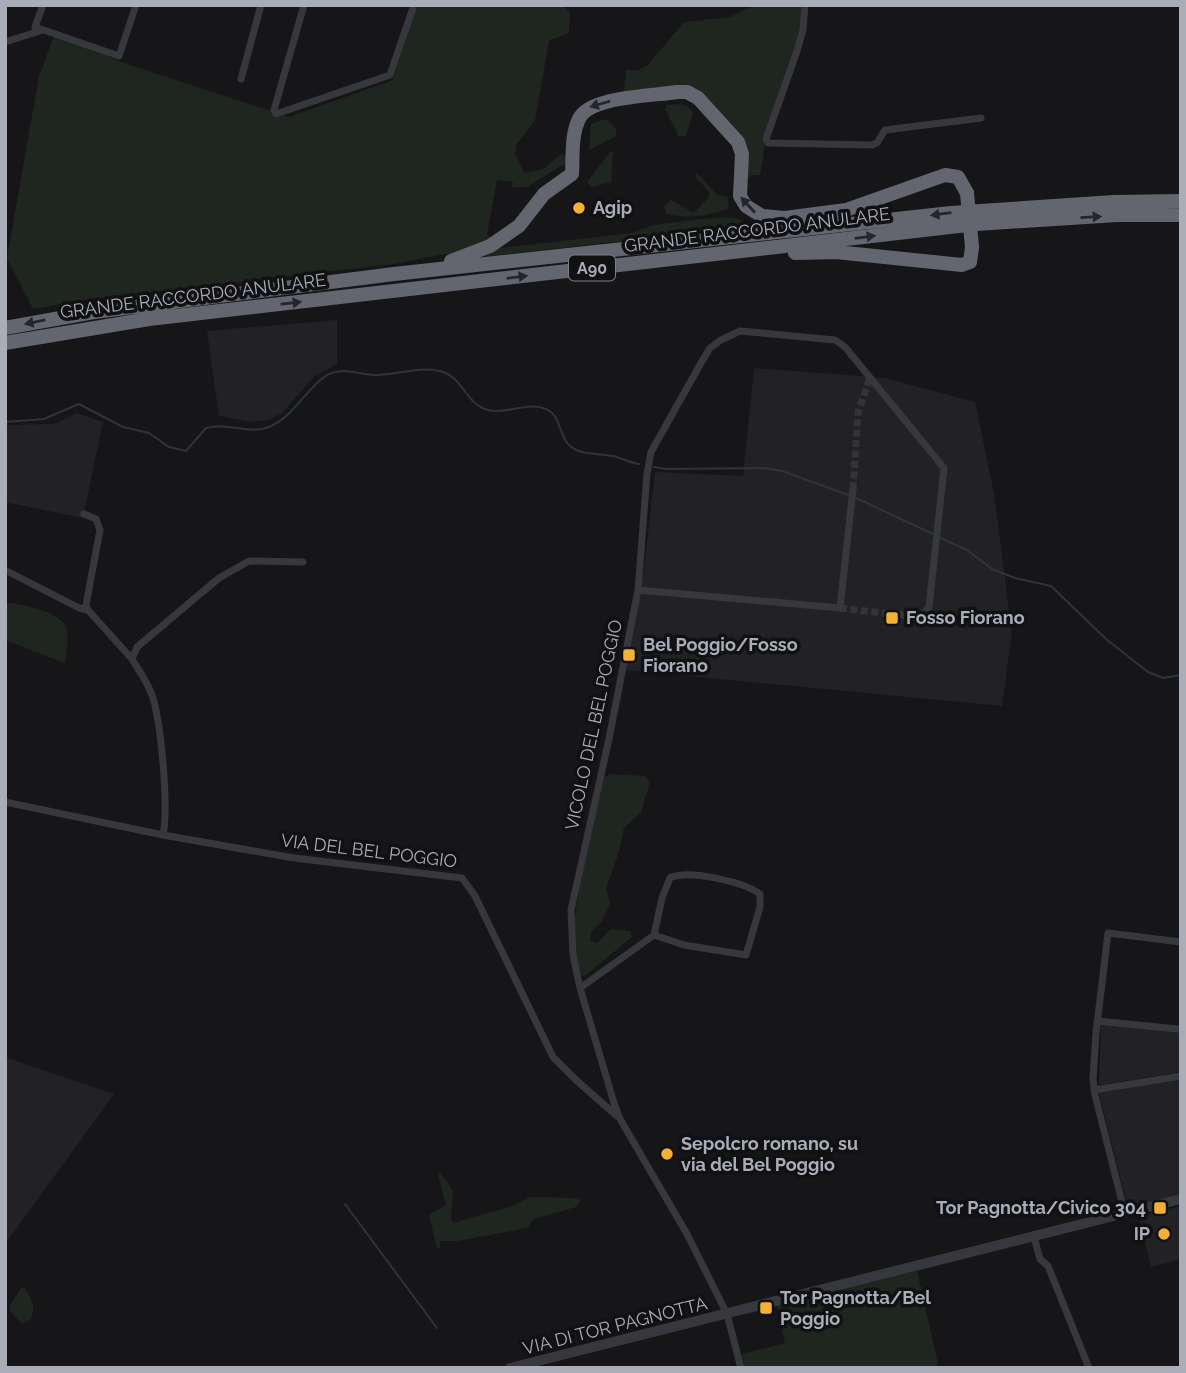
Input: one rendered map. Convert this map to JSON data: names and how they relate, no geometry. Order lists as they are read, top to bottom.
{
  "streets": {
    "highway": ["GRANDE RACCORDO ANULARE", "A90"],
    "street": ["VICOLO DEL BEL POGGIO", "VIA DEL BEL POGGIO", "VIA DI TOR PAGNOTTA"]
  },
  "crossings": [
    ["VICOLO DEL BEL POGGIO", "VIA DEL BEL POGGIO"],
    ["VICOLO DEL BEL POGGIO", "VIA DI TOR PAGNOTTA"]
  ],
  "places": {
    "other": ["Agip", "Sepolcro romano, su via del Bel Poggio", "IP"],
    "transit": [
      "Fosso Fiorano",
      "Bel Poggio/Fosso Fiorano",
      "Tor Pagnotta/Civico 304",
      "Tor Pagnotta/Bel Poggio"
    ]
  }
}
